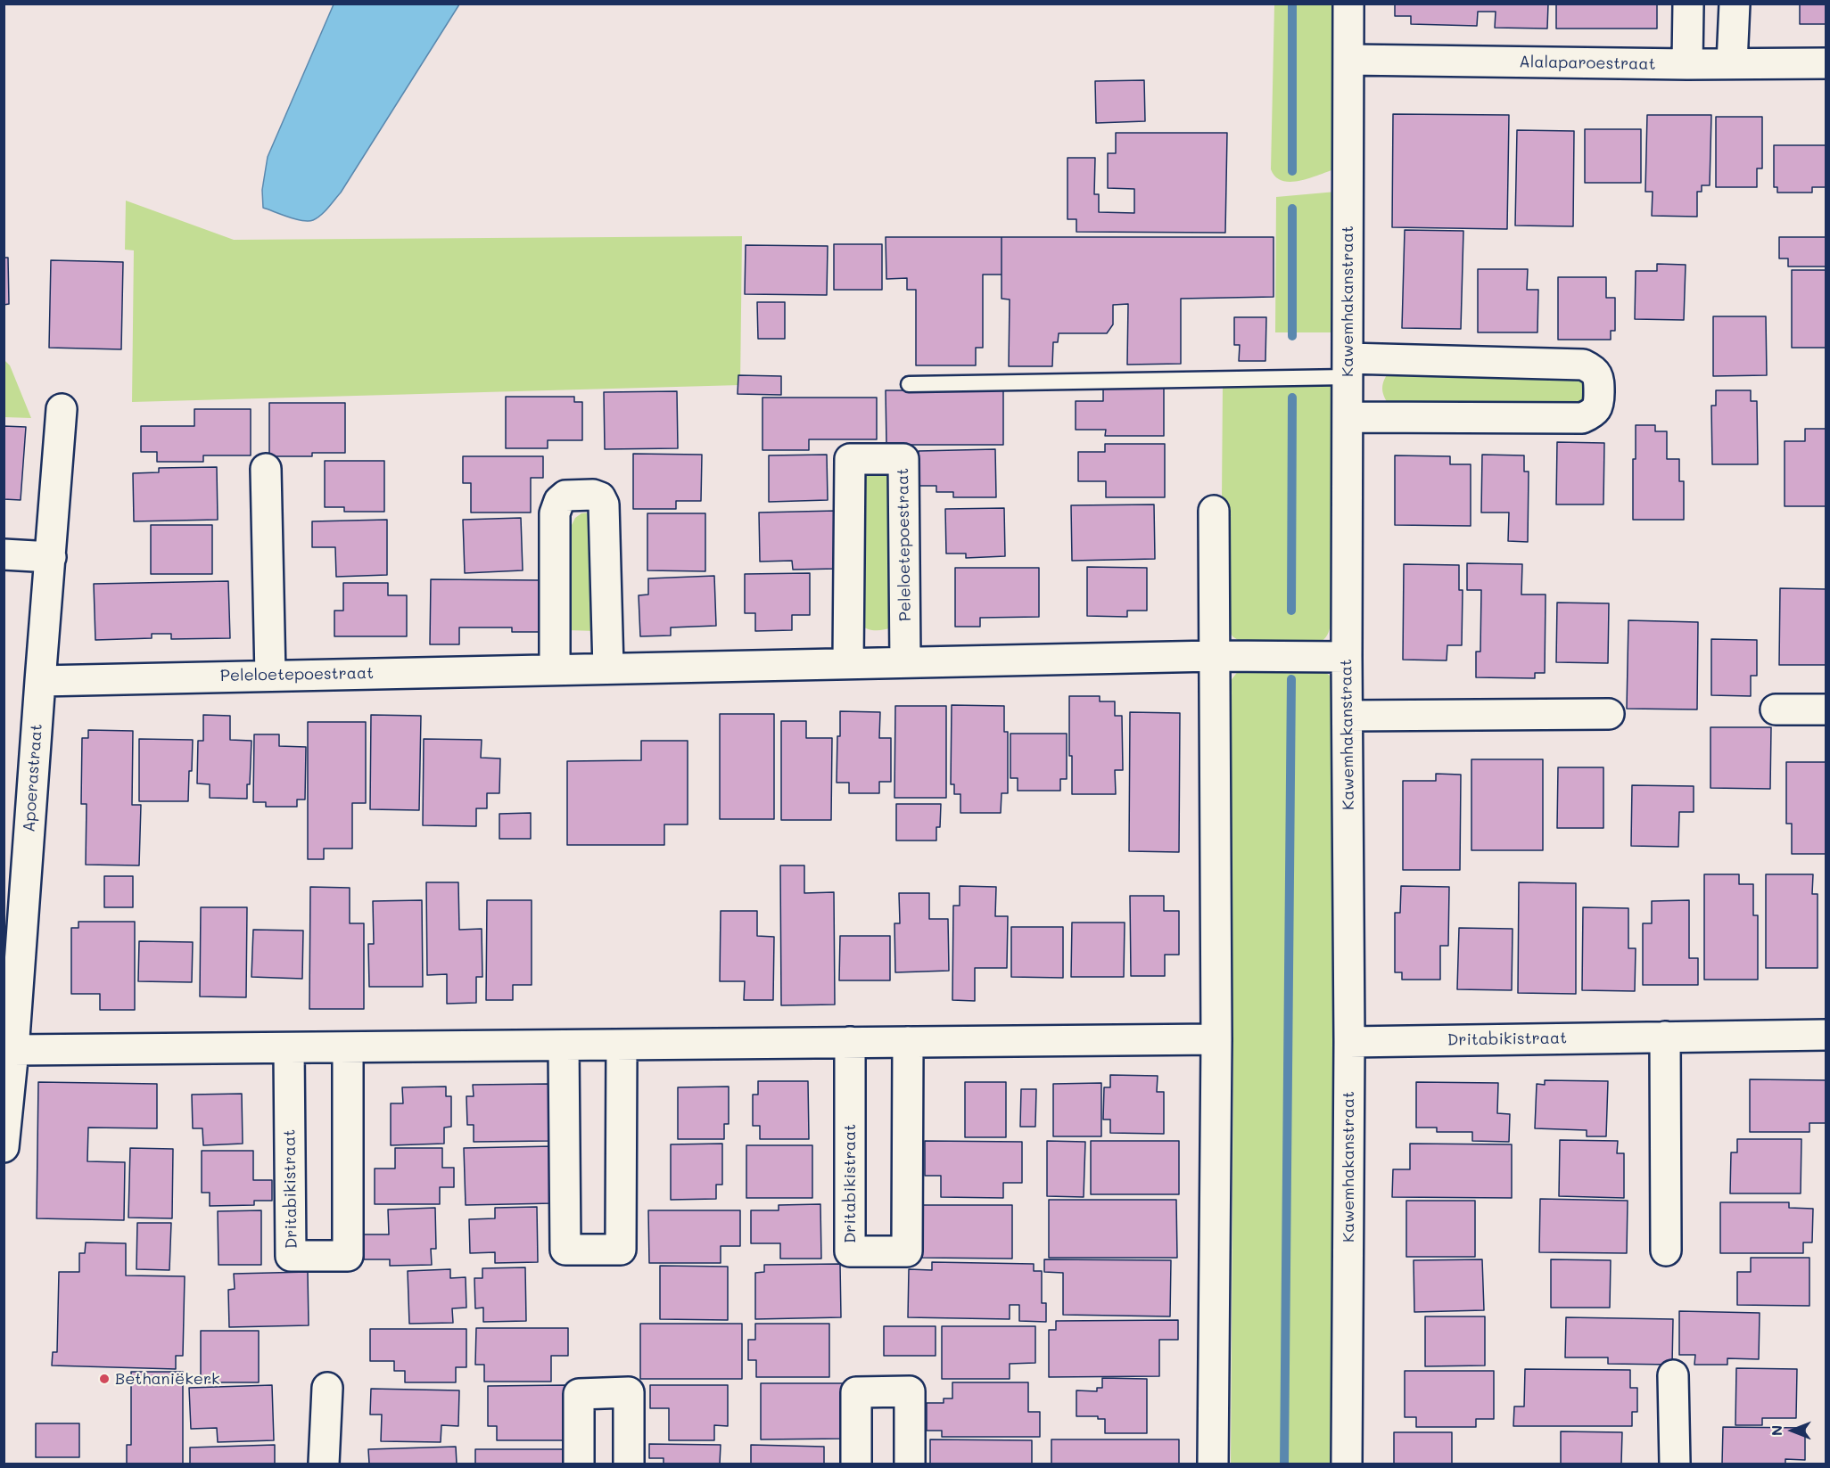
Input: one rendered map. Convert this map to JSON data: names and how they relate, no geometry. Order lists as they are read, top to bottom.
{
  "streets": {
    "street": [
      "Alalaparoestraat",
      "Kawemhakanstraat",
      "Peleloetepoestraat",
      "Apoerastraat",
      "Dritabikistraat"
    ]
  },
  "crossings": [
    ["Alalaparoestraat", "Kawemhakanstraat"],
    ["Kawemhakanstraat", "Peleloetepoestraat"],
    ["Kawemhakanstraat", "Dritabikistraat"],
    ["Peleloetepoestraat", "Apoerastraat"]
  ],
  "places": ["Bethaniëkerk"],
  "north": "left"
}
